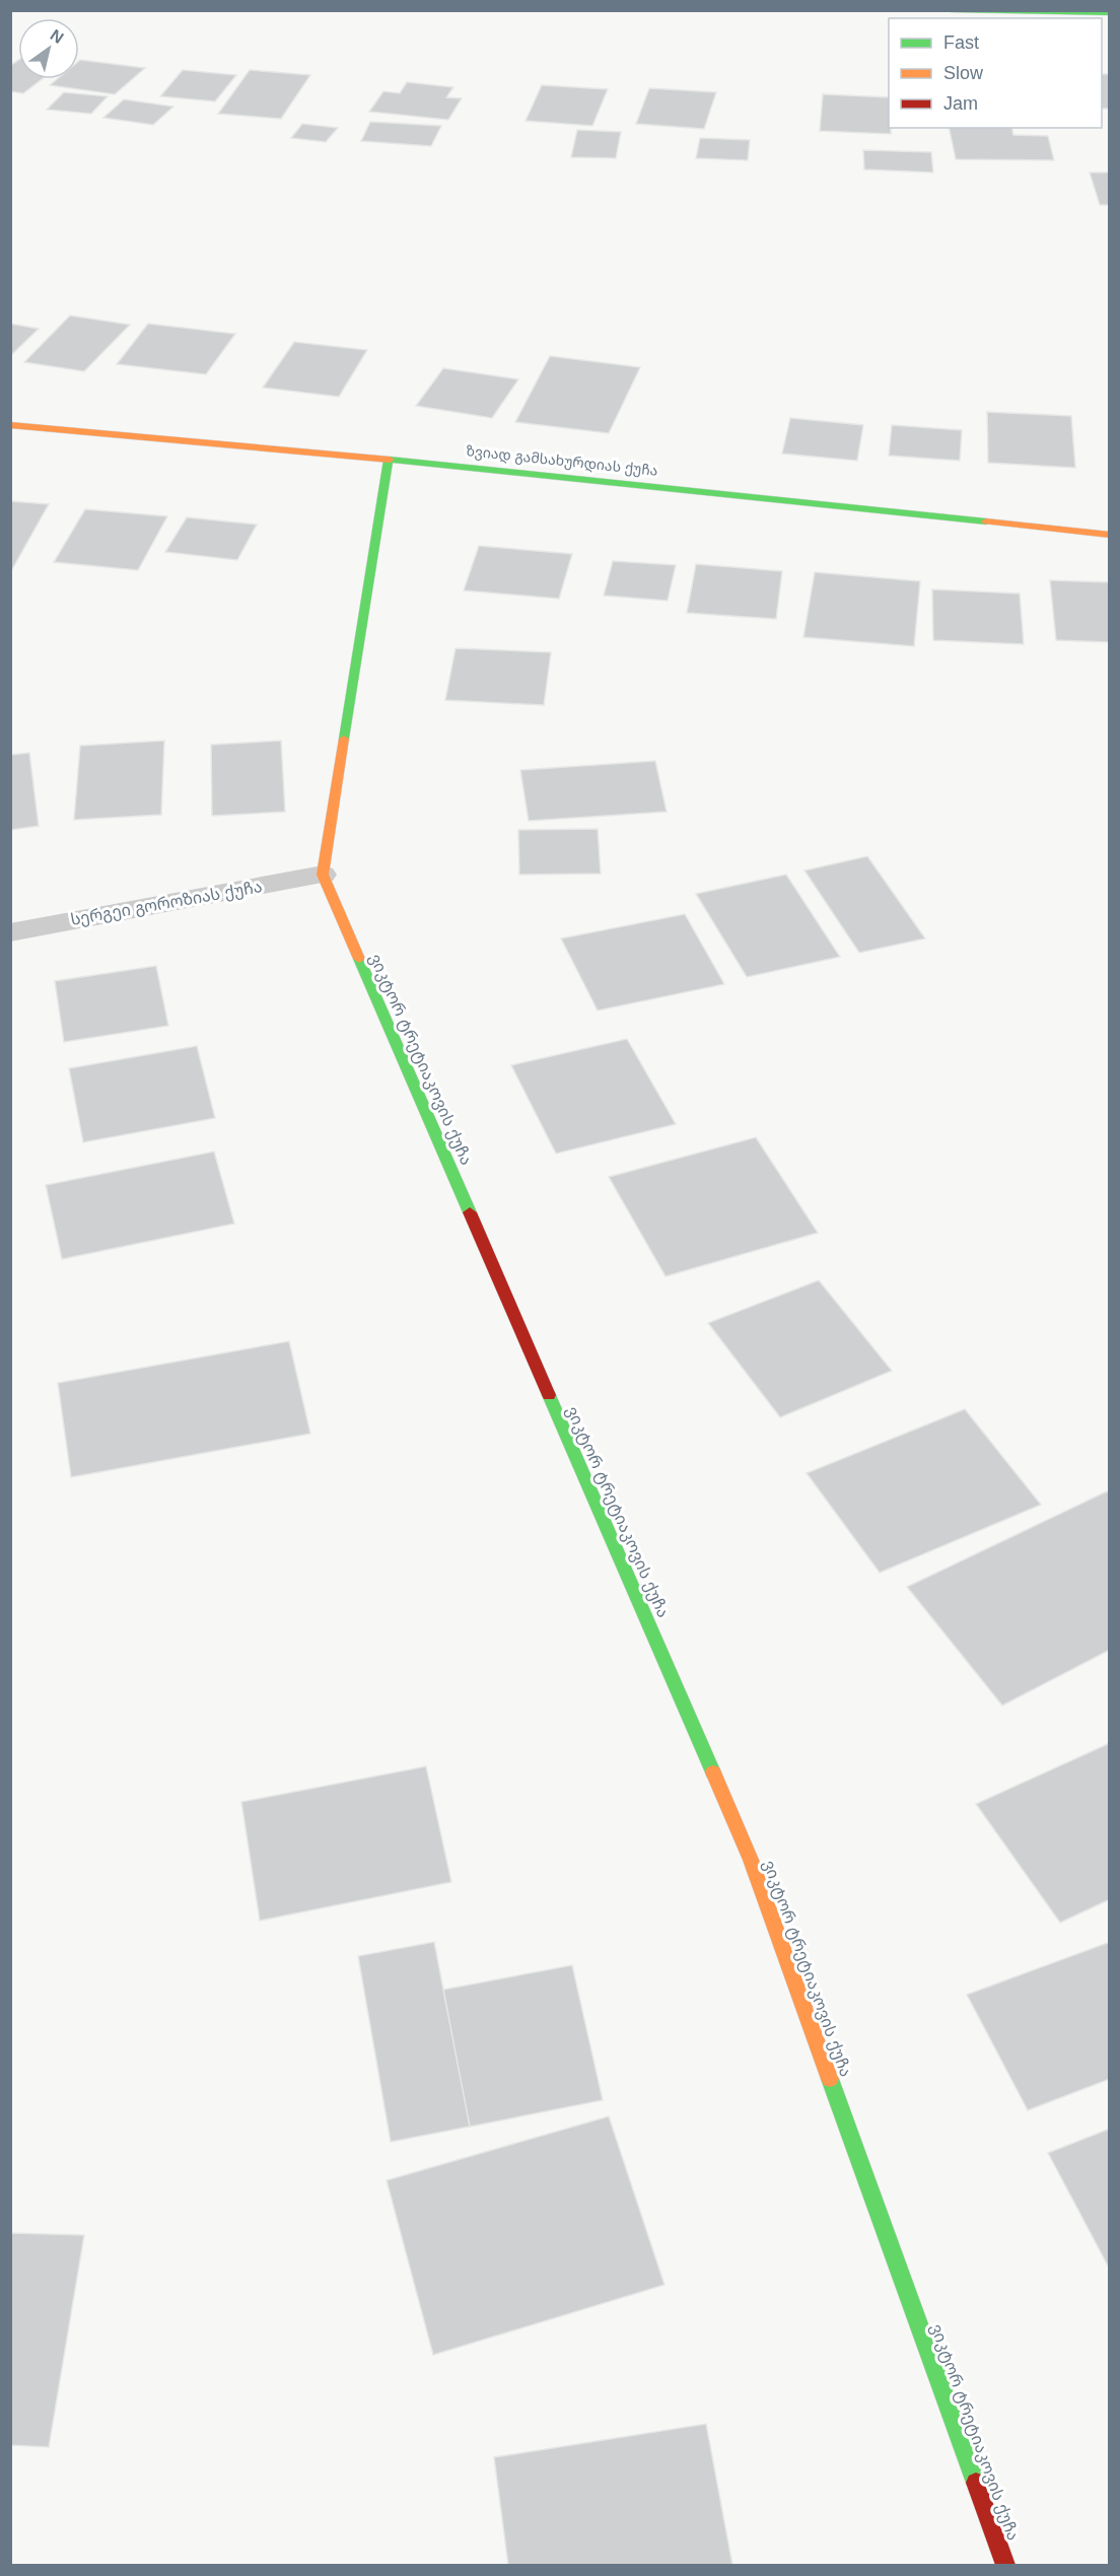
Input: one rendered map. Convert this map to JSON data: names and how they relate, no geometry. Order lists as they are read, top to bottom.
{
  "streets": {
    "street": ["ზვიად გამსახურდიას ქუჩა", "სერგეი გოროზიას ქუჩა", "ვიკტორ ტრეტიაკოვის ქუჩა"]
  },
  "crossings": [
    ["სერგეი გოროზიას ქუჩა", "ვიკტორ ტრეტიაკოვის ქუჩა"]
  ],
  "legend": ["Fast", "Slow", "Jam"],
  "north": "top right"
}
